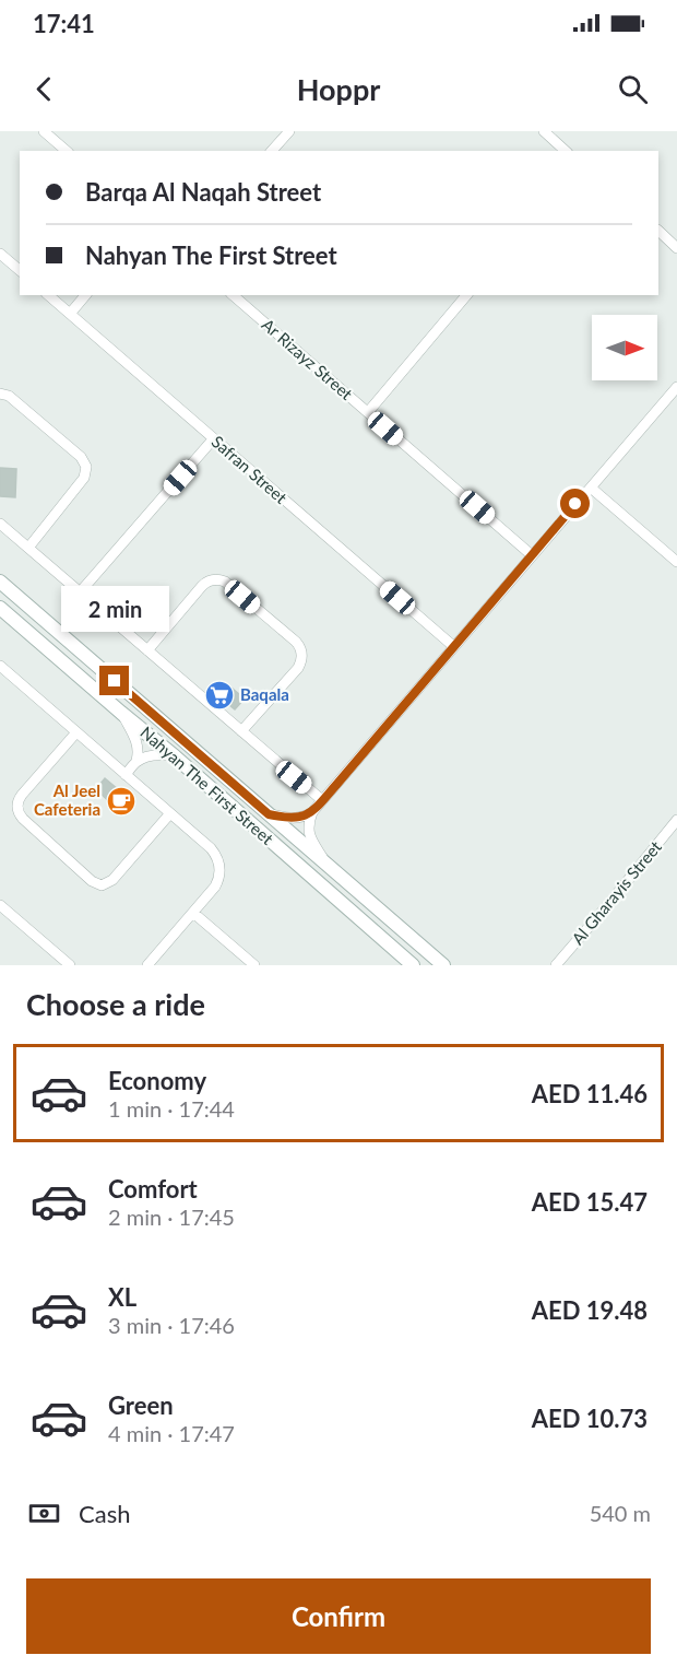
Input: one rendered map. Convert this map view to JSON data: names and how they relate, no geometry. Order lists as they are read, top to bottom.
{
  "streets": {
    "main road": ["Nahyan The First Street"],
    "street": ["Ar Rizayz Street", "Safran Street", "Al Gharayis Street"]
  },
  "places": {
    "supermarket": ["Baqala"],
    "cafe": ["Al Jeel Cafeteria"]
  },
  "north": "right",
  "page": {
    "status": "17:41",
    "header": "Hoppr",
    "banner": ["Barqa Al Naqah Street", "Nahyan The First Street"],
    "bubble": "2 min",
    "heading": "Choose a ride",
    "list": [
      {
        "name": "Economy",
        "note": "1 min · 17:44",
        "value": "AED 11.46"
      },
      {
        "name": "Comfort",
        "note": "2 min · 17:45",
        "value": "AED 15.47"
      },
      {
        "name": "XL",
        "note": "3 min · 17:46",
        "value": "AED 19.48"
      },
      {
        "name": "Green",
        "note": "4 min · 17:47",
        "value": "AED 10.73"
      }
    ],
    "pay": ["Cash", "540 m"],
    "buttons": "Confirm"
  }
}
